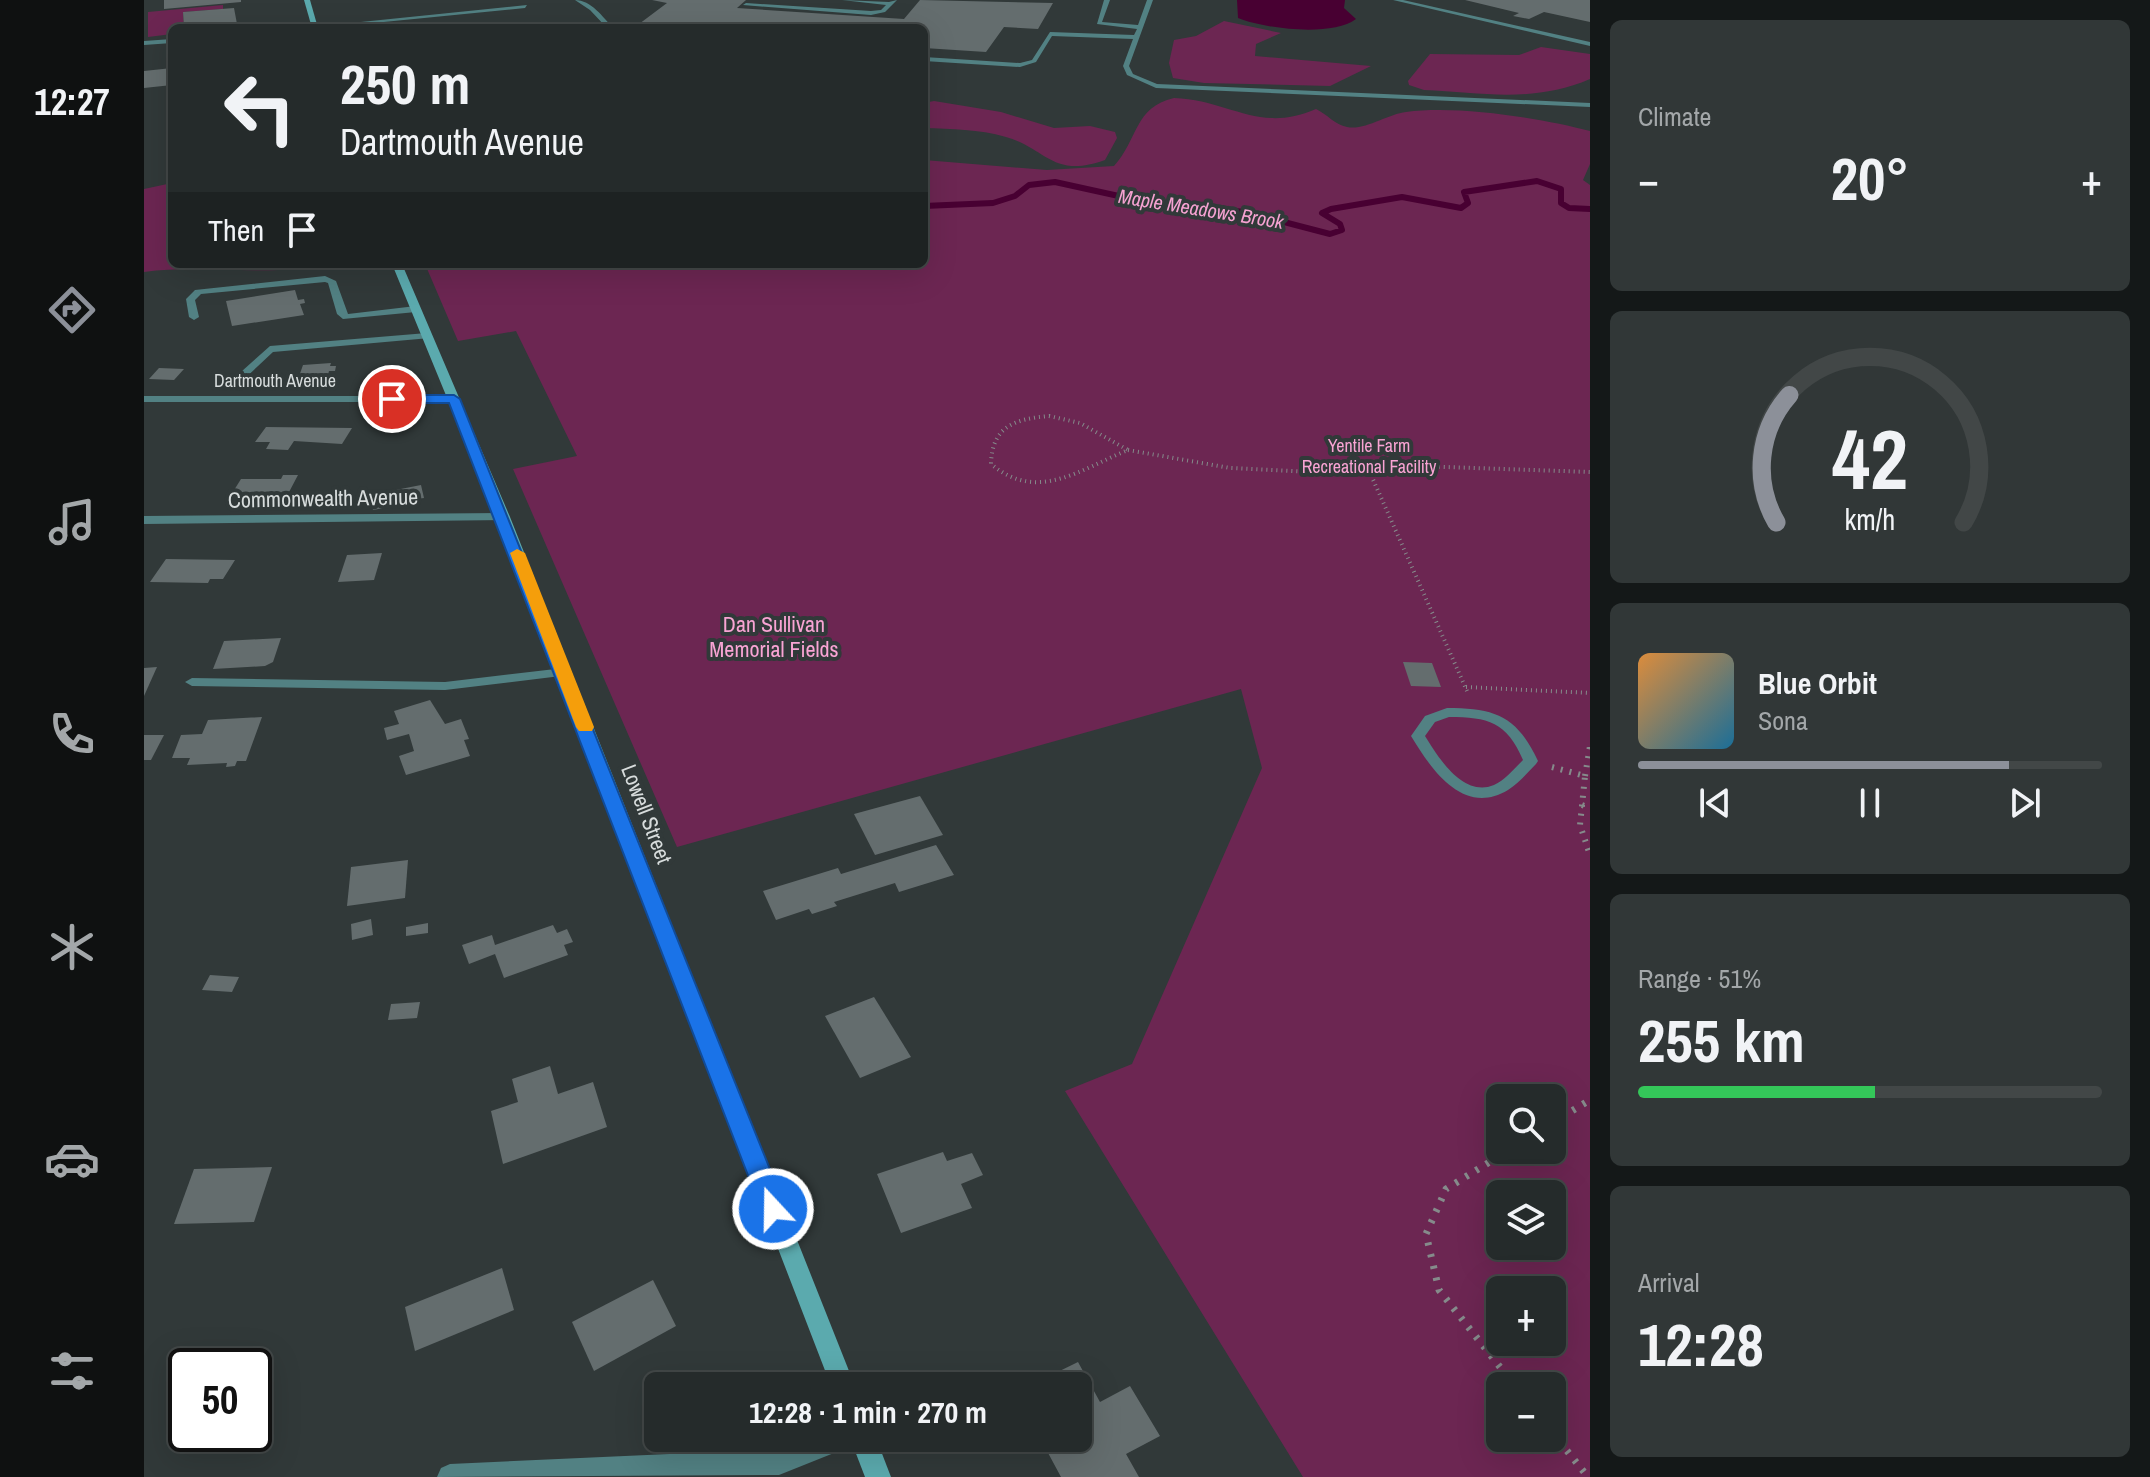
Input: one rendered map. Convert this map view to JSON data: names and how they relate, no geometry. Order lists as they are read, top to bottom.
{
  "streets": {
    "main road": ["Lowell Street"],
    "street": ["Dartmouth Avenue", "Commonwealth Avenue"]
  },
  "crossings": [
    ["Dartmouth Avenue", "Lowell Street"],
    ["Commonwealth Avenue", "Lowell Street"]
  ],
  "water": ["Maple Meadows Brook"],
  "parks": ["Yentile Farm Recreational Facility", "Dan Sullivan Memorial Fields"],
  "page": {
    "tabs": "12:27",
    "tile": [
      "Climate",
      ["Range · 51%", "255 km"],
      ["Arrival", "12:28"]
    ],
    "turn": ["250 m", "Dartmouth Avenue"],
    "heat": ["−", "20°", "+"],
    "then": "Then",
    "song": ["Blue Orbit", "Sona"],
    "map_buttons": ["+", "−"],
    "limit": "50",
    "trip": "12:28 · 1 min · 270 m",
    "gauge": ["42", "km/h"]
  }
}
